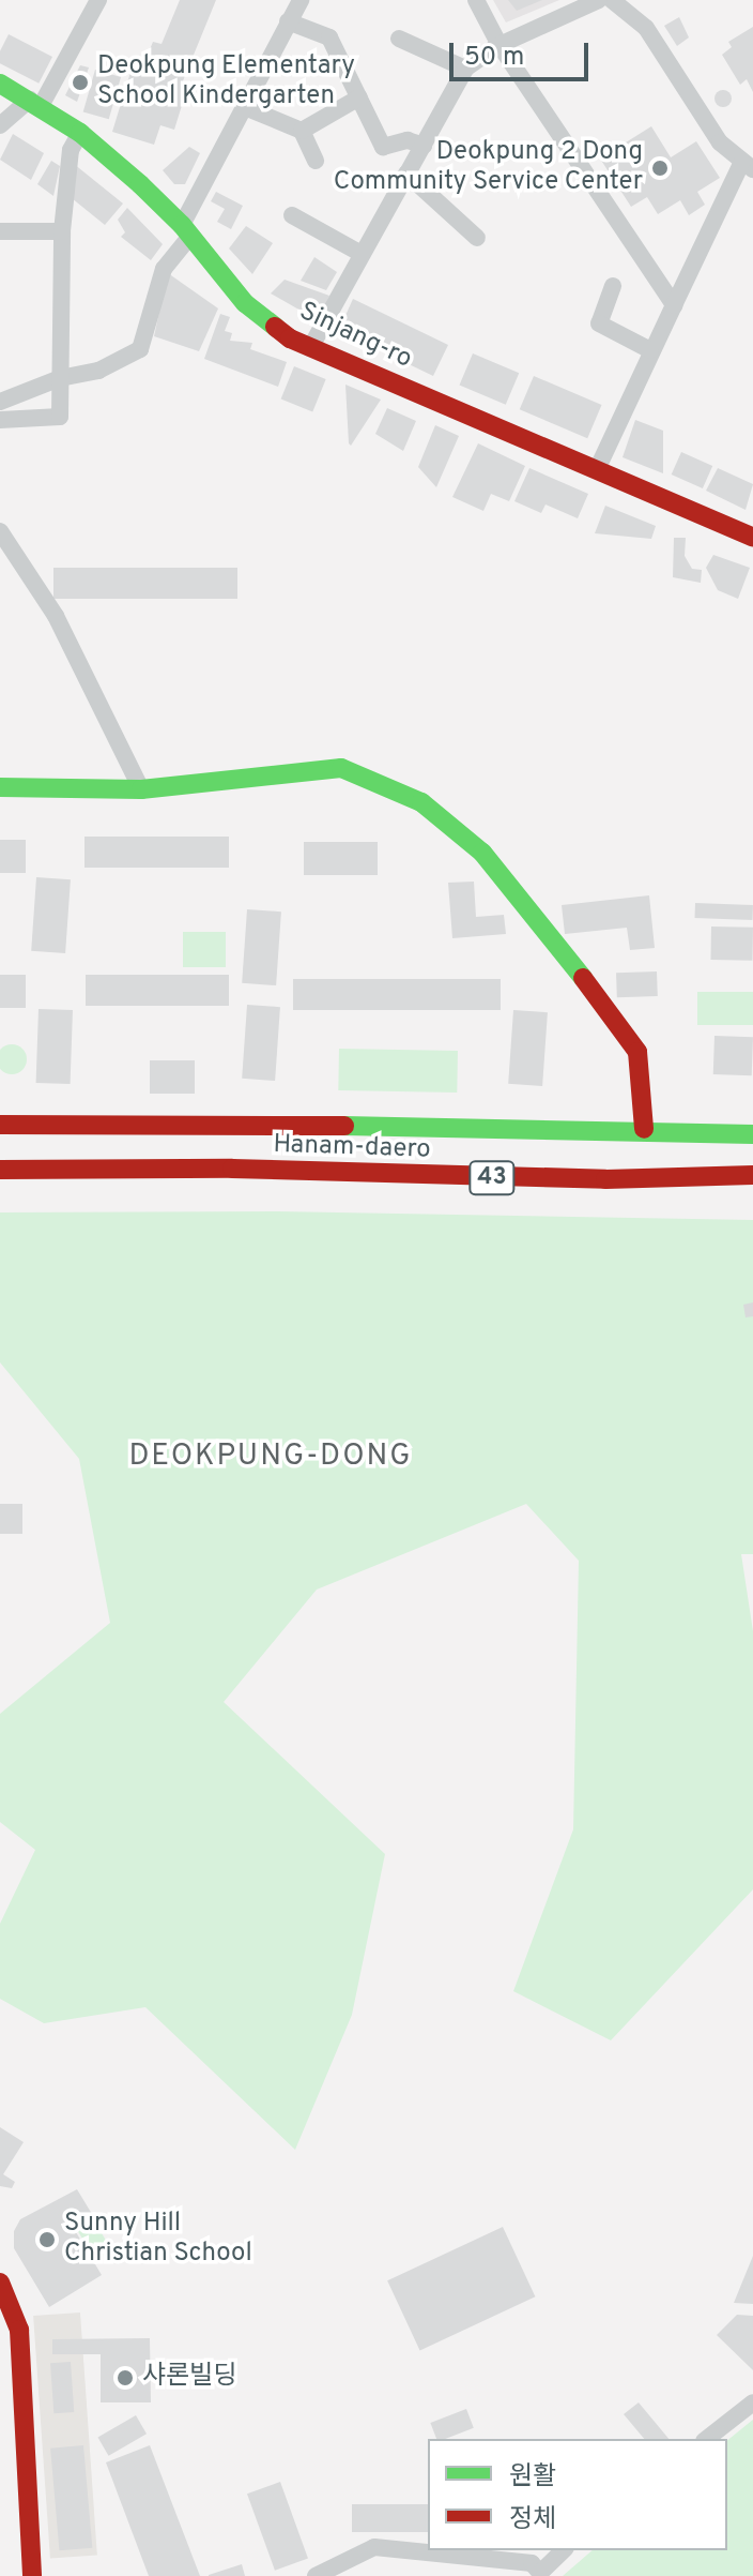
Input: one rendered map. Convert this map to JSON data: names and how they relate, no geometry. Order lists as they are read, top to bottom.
{
  "streets": {
    "street": ["Sinjang-ro", "Hanam-daero", "43"]
  },
  "districts": ["DEOKPUNG-DONG"],
  "places": [
    "Deokpung Elementary School Kindergarten",
    "Deokpung 2 Dong Community Service Center",
    "Sunny Hill Christian School",
    "샤론빌딩"
  ],
  "legend": ["원활", "정체"],
  "scale_bar": "50 m"
}
